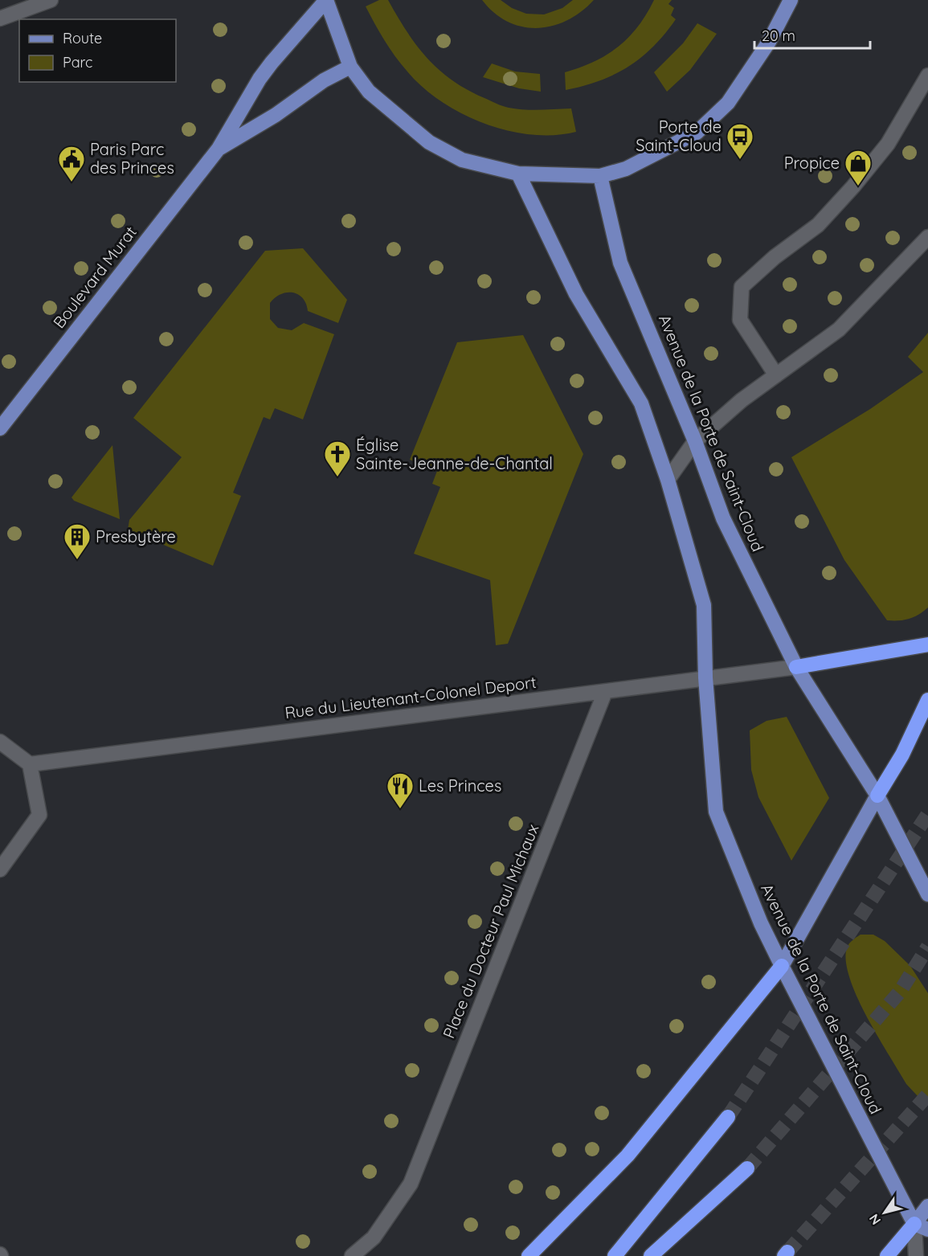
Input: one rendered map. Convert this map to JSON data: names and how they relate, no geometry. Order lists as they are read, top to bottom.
{
  "streets": {
    "main road": ["Boulevard Murat", "Avenue de la Porte de Saint-Cloud"],
    "street": ["Rue du Lieutenant-Colonel Deport", "Place du Docteur Paul Michaux"]
  },
  "crossings": [
    ["Avenue de la Porte de Saint-Cloud", "Rue du Lieutenant-Colonel Deport"],
    ["Rue du Lieutenant-Colonel Deport", "Place du Docteur Paul Michaux"]
  ],
  "places": {
    "bus stop": ["Porte de Saint-Cloud"],
    "public building": ["Paris Parc des Princes"],
    "shop": ["Propice"],
    "church": ["Église Sainte-Jeanne-de-Chantal"],
    "building": ["Presbytère"],
    "restaurant": ["Les Princes"]
  },
  "legend": ["Route", "Parc"],
  "scale_bar": "20 m",
  "north": "bottom left"
}
